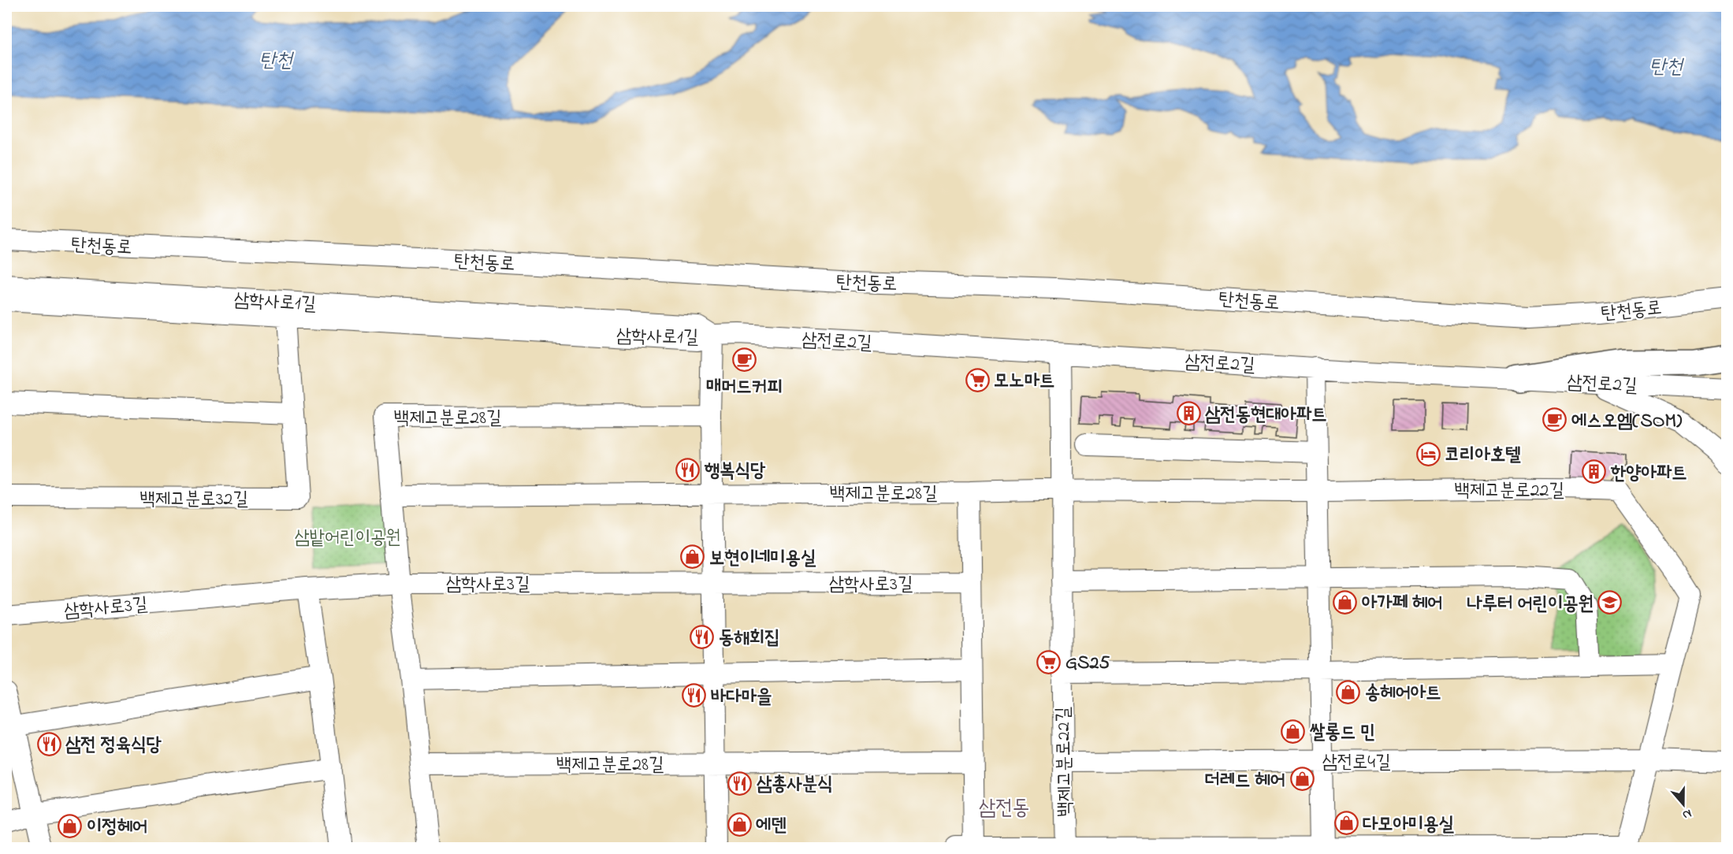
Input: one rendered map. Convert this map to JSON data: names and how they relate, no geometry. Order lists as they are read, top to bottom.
{
  "streets": {
    "street": [
      "탄천동로",
      "삼학사로1길",
      "삼전로2길",
      "백제고분로28길",
      "백제고분로22길",
      "백제고분로32길",
      "삼학사로3길",
      "삼전로4길"
    ]
  },
  "crossings": [
    ["삼학사로1길", "삼전로2길"],
    ["삼학사로1길", "백제고분로32길"],
    ["삼전로2길", "백제고분로22길"],
    ["백제고분로28길", "백제고분로22길"],
    ["백제고분로22길", "삼전로4길"]
  ],
  "districts": ["삼전동"],
  "water": ["탄천"],
  "parks": ["삼밭어린이공원"],
  "places": {
    "cafe": ["매머드커피", "에스오엠(SOM)"],
    "supermarket": ["모노마트", "GS25"],
    "building": ["삼전동현대아파트", "한양아파트"],
    "hotel": ["코리아호텔"],
    "restaurant": [
      "행복식당",
      "동해회집",
      "바다마을",
      "삼전 정육식당",
      "삼총사분식"
    ],
    "shop": [
      "보현이네미용실",
      "아가페 헤어",
      "송헤어아트",
      "쌀롱드 민",
      "더레드 헤어",
      "다모아미용실",
      "에덴",
      "이정헤어"
    ],
    "school or university": ["나루터 어린이공원"]
  },
  "north": "bottom"
}
